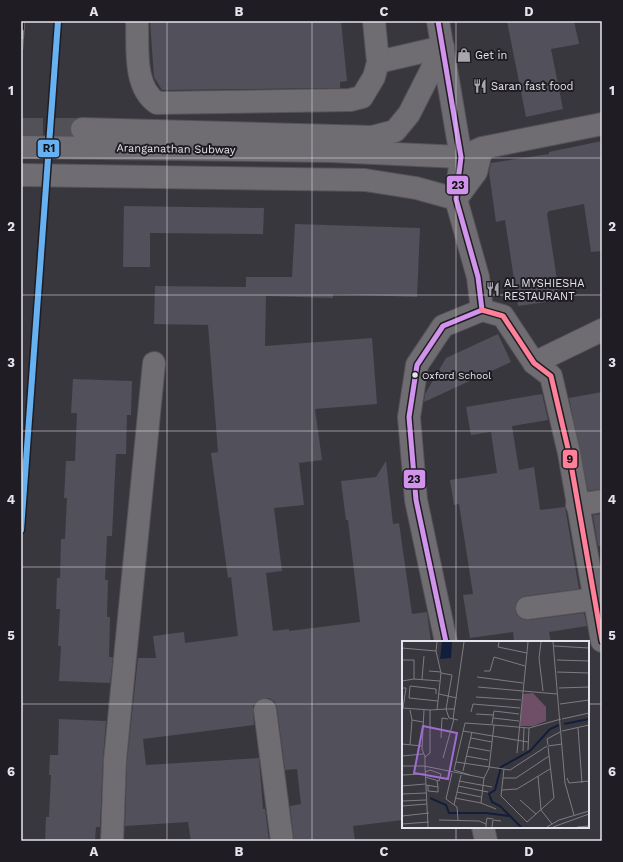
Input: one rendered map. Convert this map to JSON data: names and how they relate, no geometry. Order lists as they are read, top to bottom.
{
  "streets": {
    "street": ["Aranganathan Subway"]
  },
  "places": {
    "shop": ["Get in"],
    "restaurant": ["Saran fast food", "AL MYSHIESHA RESTAURANT"],
    "other": ["Oxford School"]
  },
  "lines": ["transit line R1", "transit line 23", "transit line 9"],
  "grid": {
    "columns": [
      "A",
      "B",
      "C",
      "D"
    ],
    "rows": [
      "1",
      "2",
      "3",
      "4",
      "5",
      "6"
    ]
  }
}
